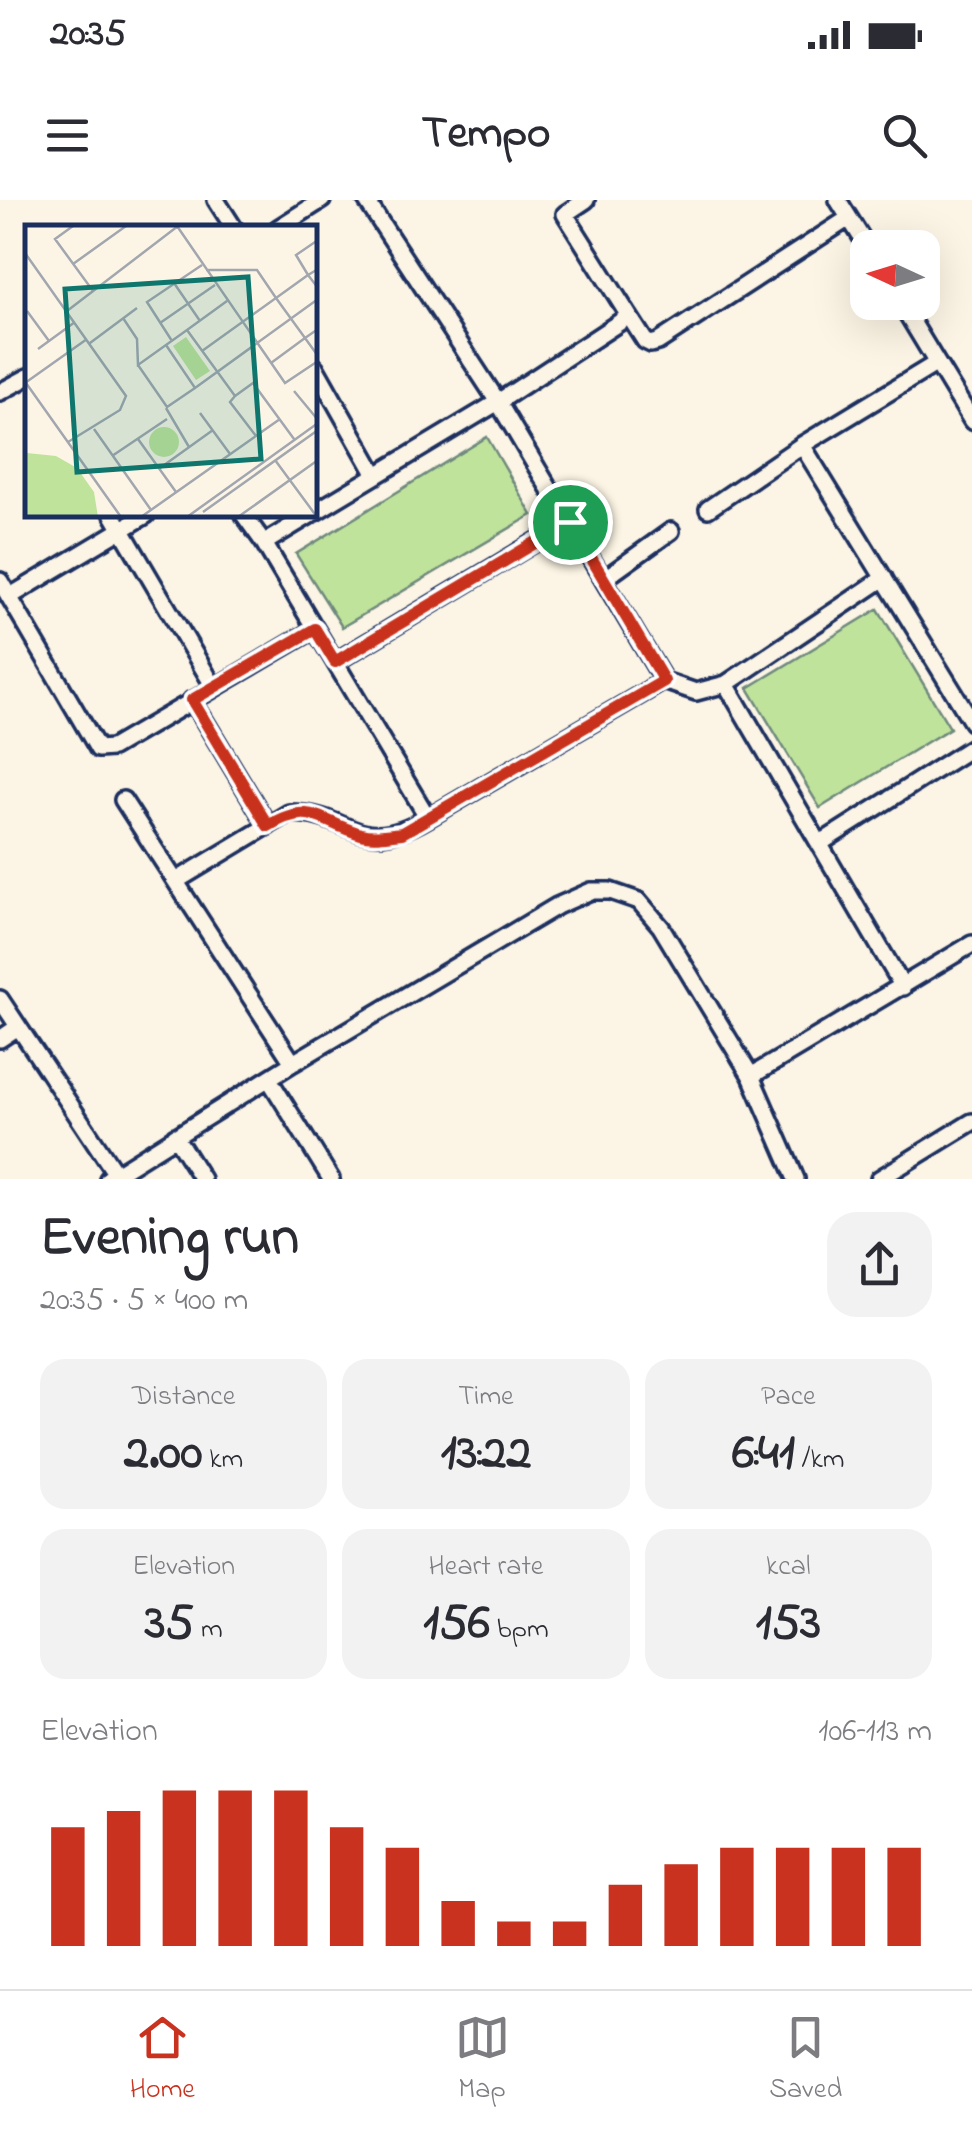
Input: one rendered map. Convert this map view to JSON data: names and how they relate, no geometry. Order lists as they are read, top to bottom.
{
  "north": "left",
  "page": {
    "status": "20:35",
    "header": "Tempo",
    "heading": ["Evening run", "20:35 · 5 × 400 m"],
    "stats": [
      ["Distance", "2.00 km"],
      ["Time", "13:22"],
      ["Pace", "6:41 /km"],
      ["Elevation", "35 m"],
      ["Heart rate", "156 bpm"],
      ["kcal", "153"]
    ],
    "chart": ["Elevation", "106–113 m"],
    "tabs": ["Home", "Map", "Saved"]
  }
}
